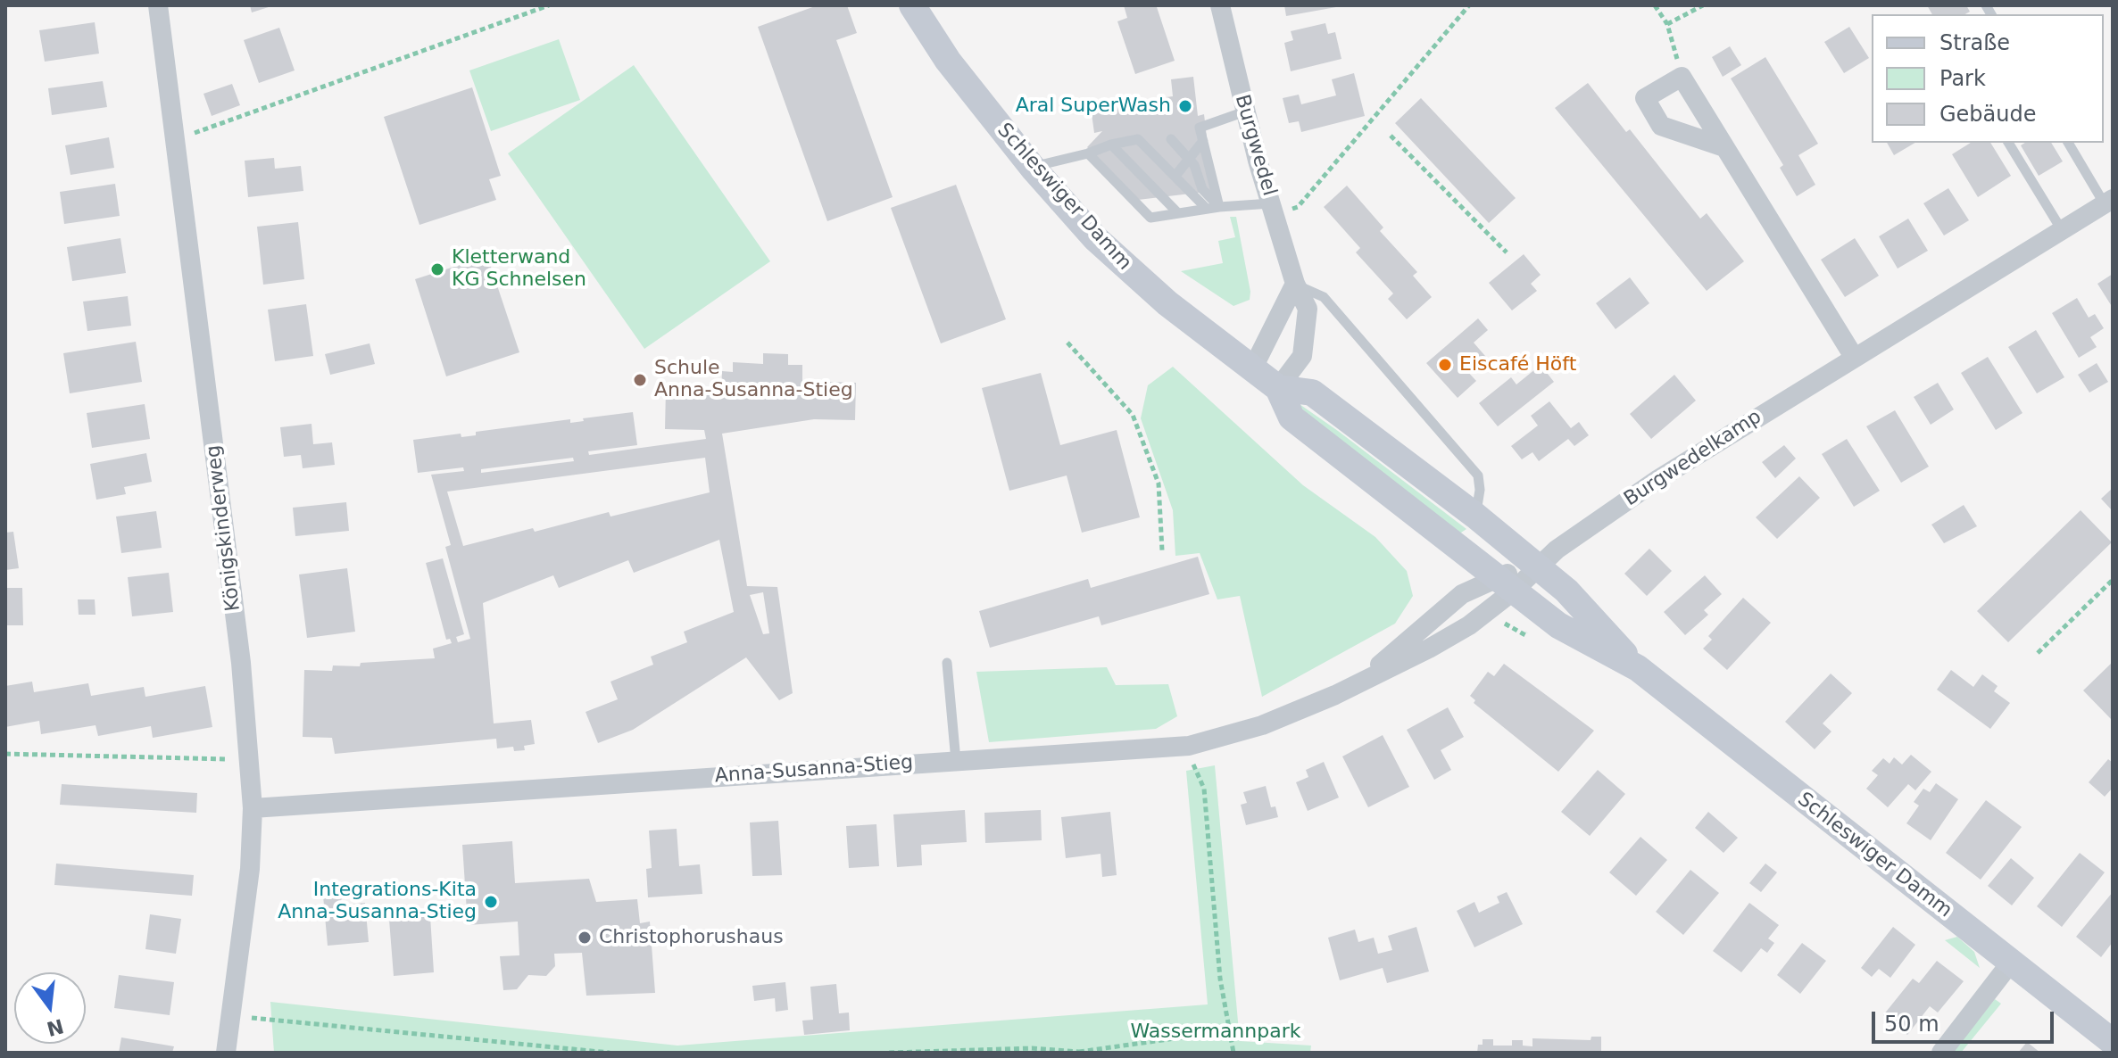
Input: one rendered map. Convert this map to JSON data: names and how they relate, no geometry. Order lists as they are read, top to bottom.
{
  "streets": {
    "main road": ["Schleswiger Damm"],
    "street": [
      "Burgwedel",
      "Burgwedelkamp",
      "Königskinderweg",
      "Anna-Susanna-Stieg"
    ]
  },
  "crossings": [
    ["Burgwedel", "Schleswiger Damm"],
    ["Schleswiger Damm", "Burgwedelkamp"],
    ["Schleswiger Damm", "Anna-Susanna-Stieg"],
    ["Königskinderweg", "Anna-Susanna-Stieg"]
  ],
  "parks": ["Wassermannpark"],
  "places": [
    "Aral SuperWash",
    "Kletterwand KG Schnelsen",
    "Eiscafé Höft",
    "Schule Anna-Susanna-Stieg",
    "Integrations-Kita Anna-Susanna-Stieg",
    "Christophorushaus"
  ],
  "legend": ["Straße", "Park", "Gebäude"],
  "scale_bar": "50 m",
  "north": "bottom"
}
